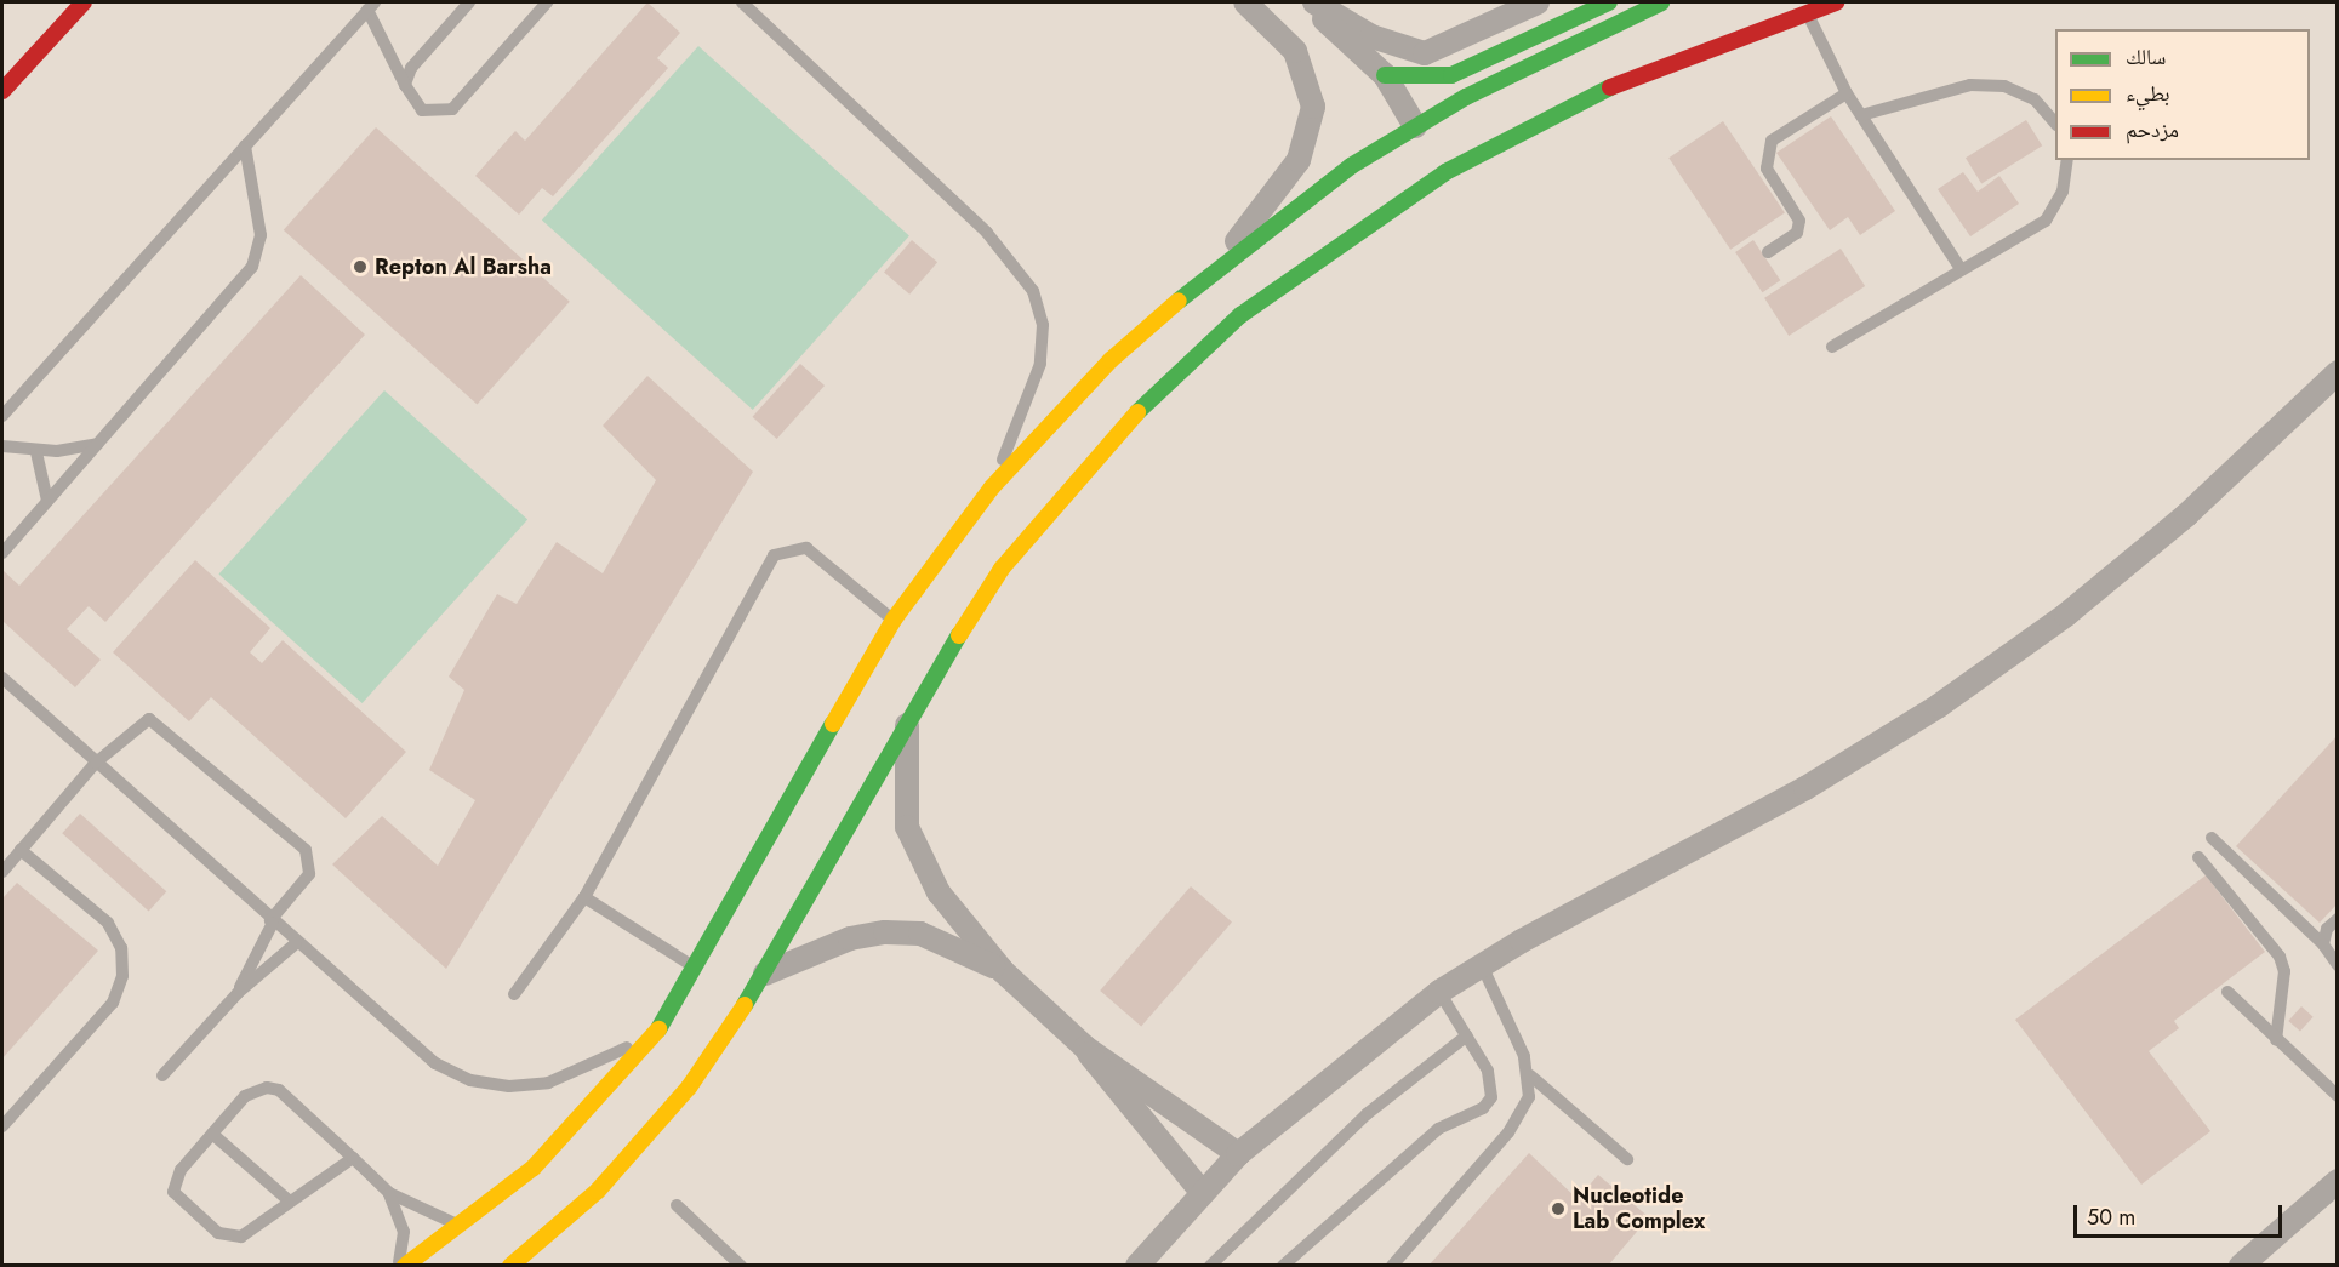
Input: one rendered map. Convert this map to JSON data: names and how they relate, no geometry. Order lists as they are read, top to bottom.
{
  "places": ["Repton Al Barsha", "Nucleotide Lab Complex"],
  "legend": ["سالك", "بطيء", "مزدحم"],
  "scale_bar": "50 m"
}
